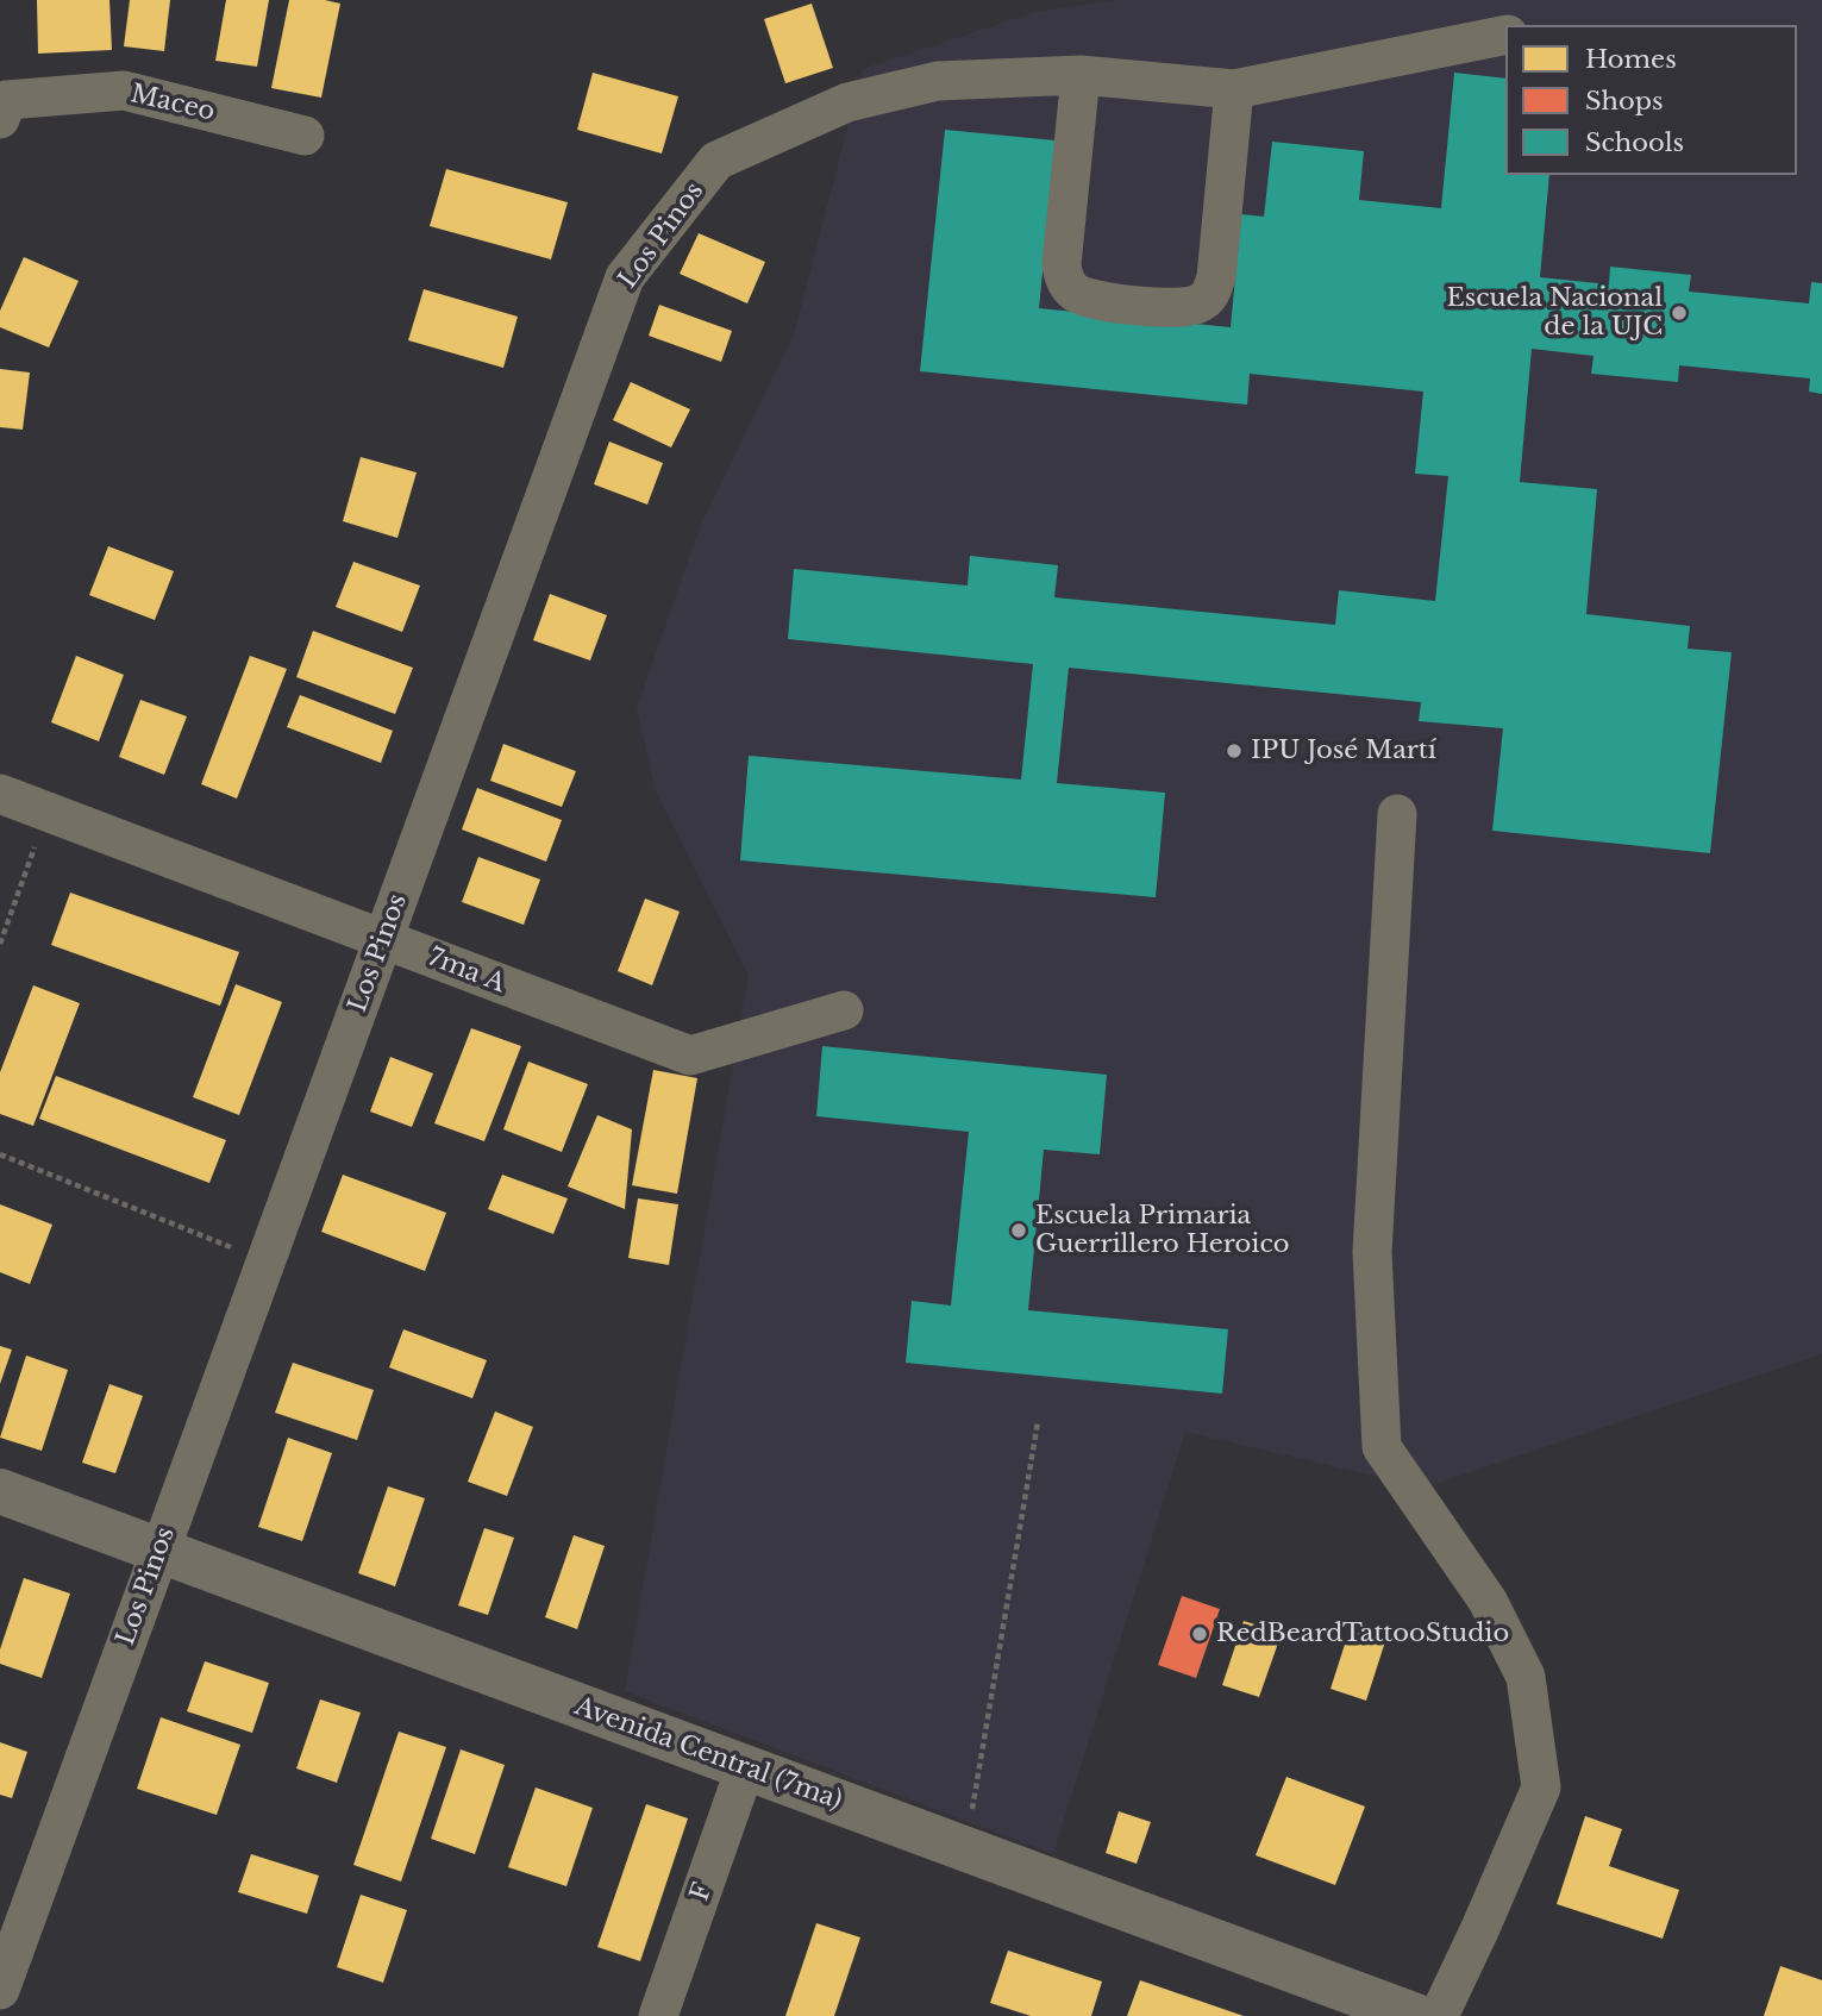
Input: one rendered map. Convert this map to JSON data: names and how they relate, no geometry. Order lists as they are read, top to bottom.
{
  "streets": {
    "main road": ["Avenida Central (7ma)"],
    "street": [
      "Maceo",
      "Los Pinos",
      "7ma A",
      "F"
    ]
  },
  "crossings": [
    ["Los Pinos", "7ma A"],
    ["Los Pinos", "Avenida Central (7ma)"],
    ["Avenida Central (7ma)", "F"]
  ],
  "places": [
    "Escuela Nacional de la UJC",
    "IPU José Martí",
    "Escuela Primaria Guerrillero Heroico",
    "RedBeardTattooStudio"
  ],
  "legend": ["Homes", "Shops", "Schools"]
}
